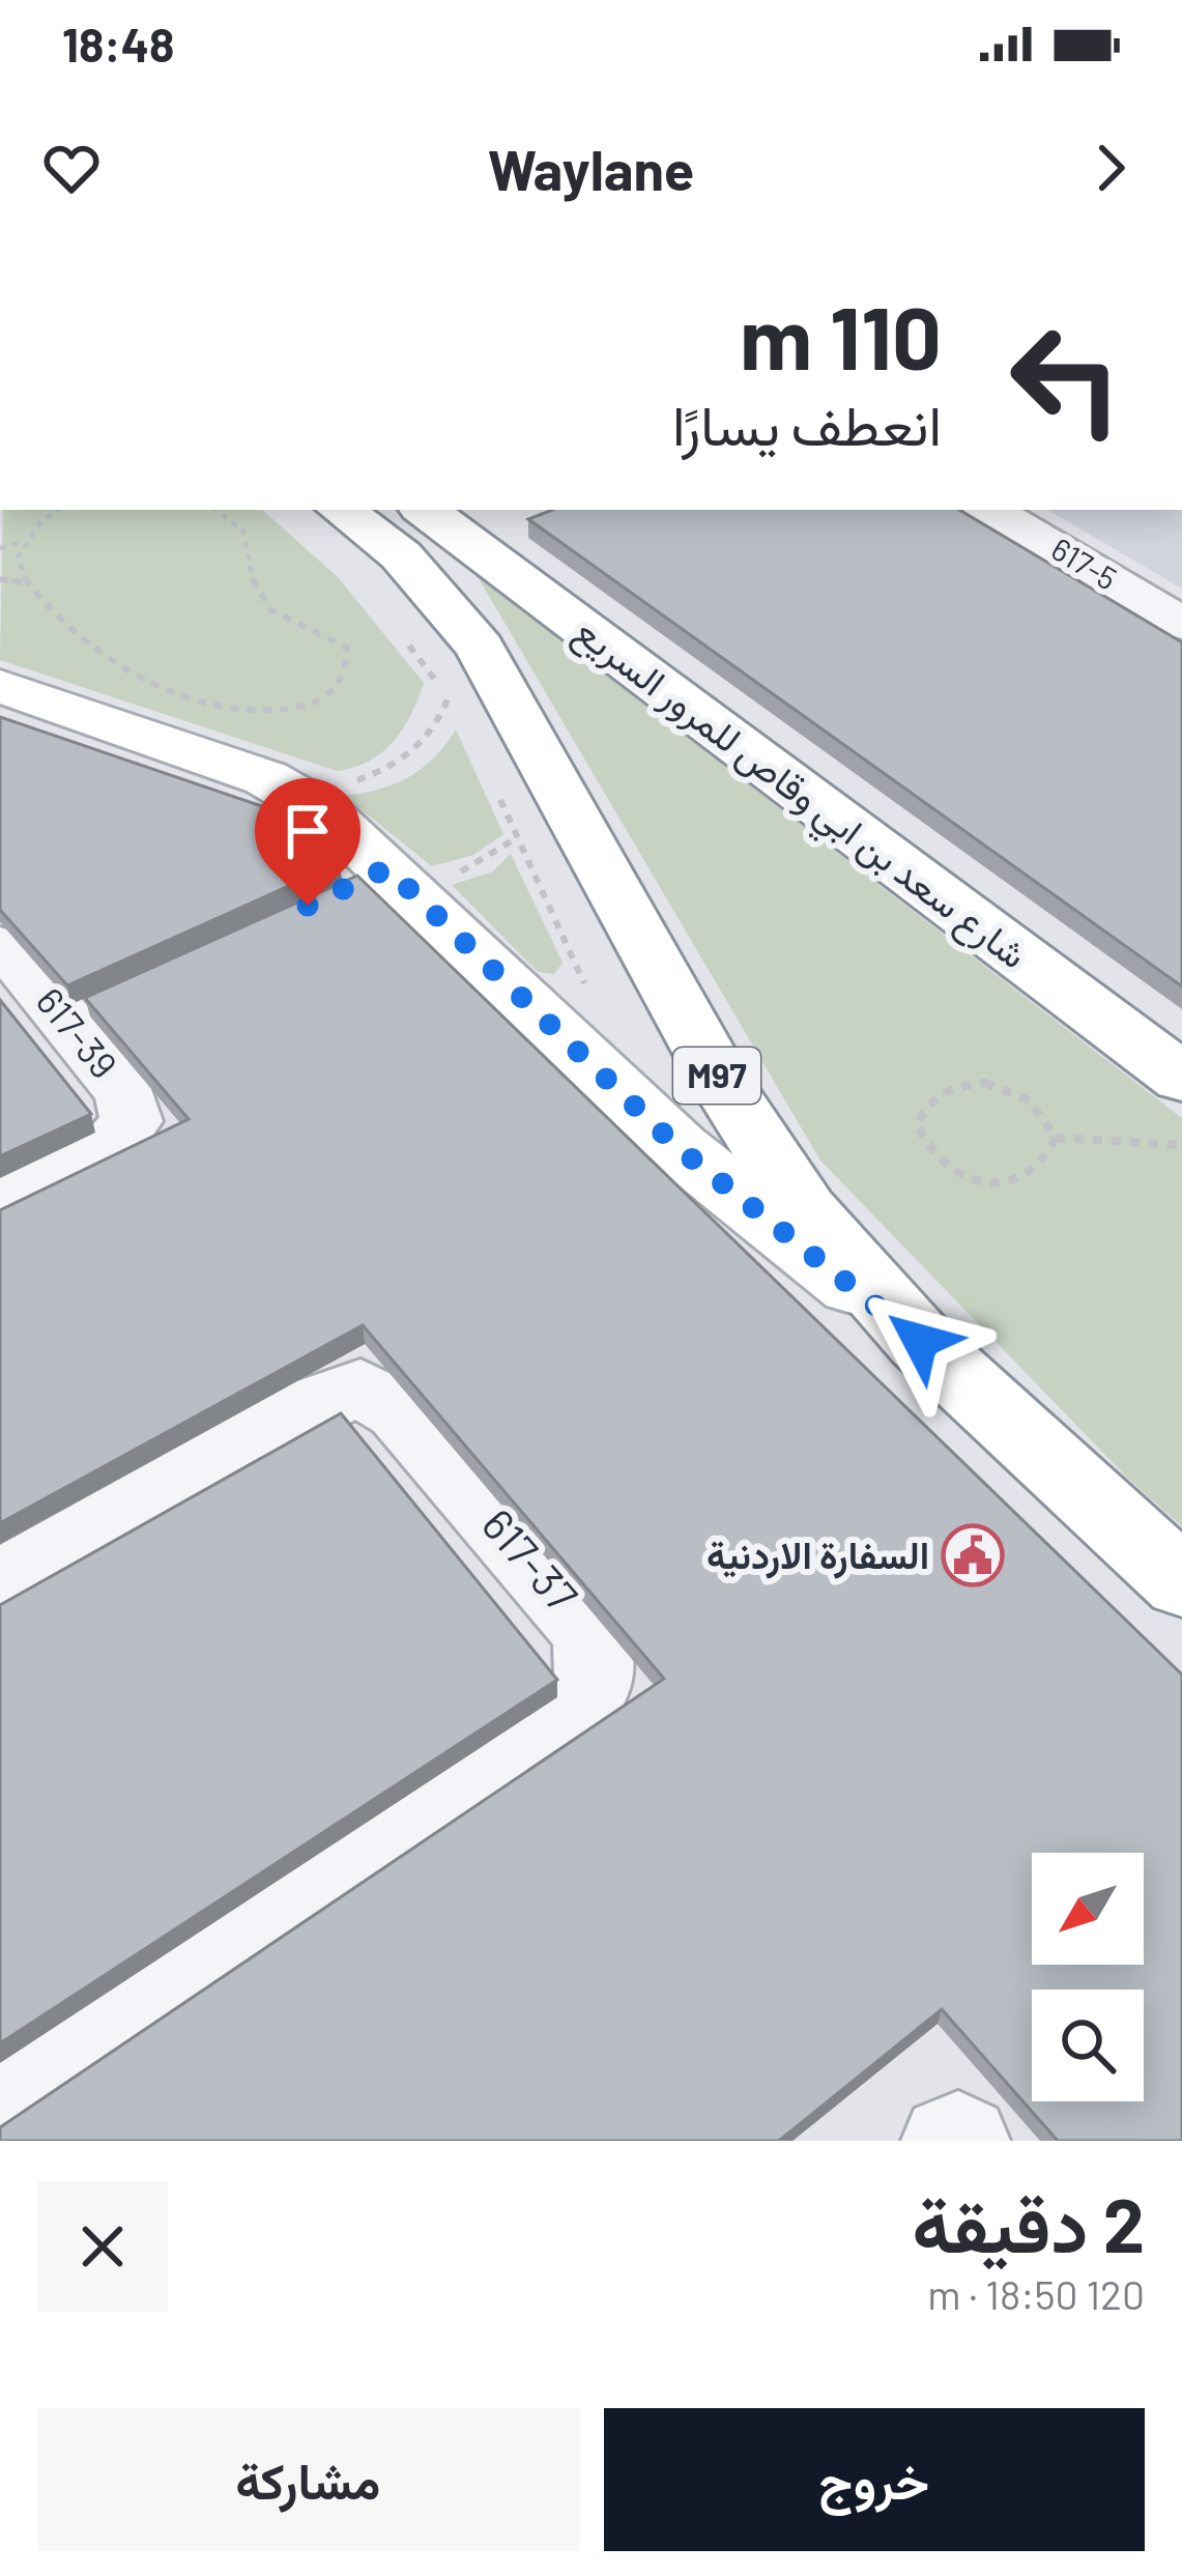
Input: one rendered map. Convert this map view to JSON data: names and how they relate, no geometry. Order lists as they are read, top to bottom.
{
  "streets": {
    "main road": ["شارع سعد بن ابي وقاص للمرور السريع", "M97"],
    "street": ["617-5", "617-39", "617-37"]
  },
  "places": {
    "public building": ["السفارة الاردنية"]
  },
  "north": "bottom left",
  "page": {
    "status": "18:48",
    "header": "Waylane",
    "turn": ["110 m", "انعطف يسارًا"],
    "heading": ["2 دقيقة", "120 m · 18:50"],
    "buttons": ["خروج", "مشاركة"]
  }
}
